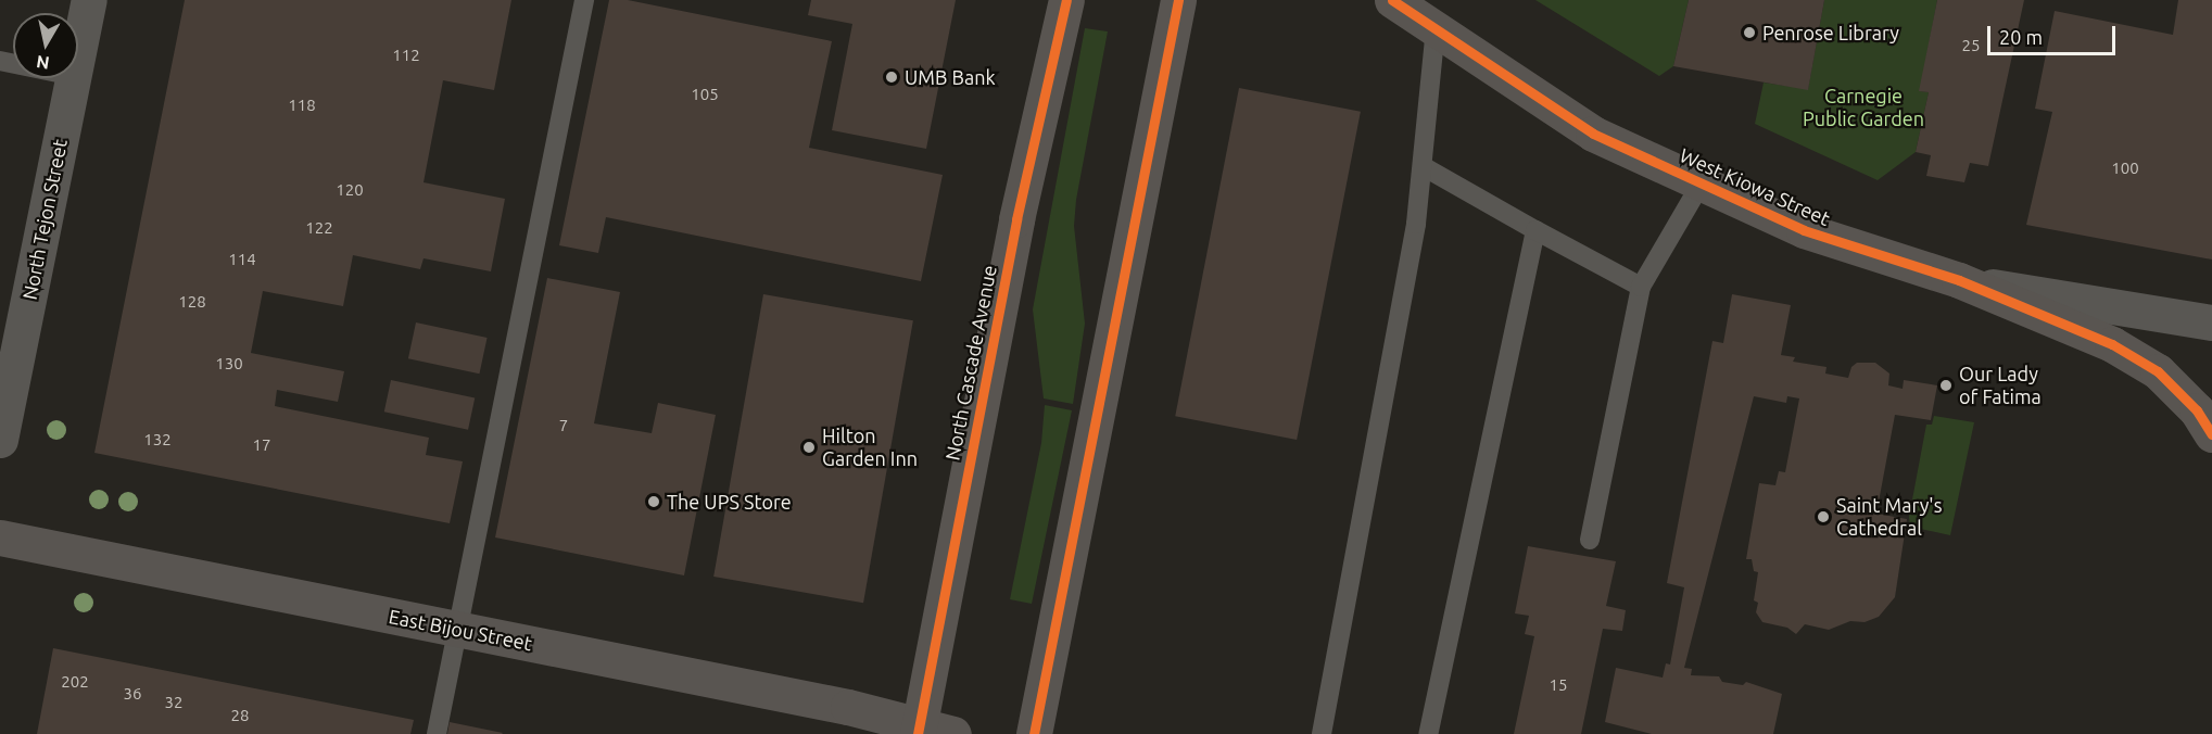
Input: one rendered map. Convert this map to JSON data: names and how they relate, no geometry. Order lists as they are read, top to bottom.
{
  "streets": {
    "main road": ["West Kiowa Street", "North Cascade Avenue", "East Bijou Street"],
    "street": ["North Tejon Street"]
  },
  "crossings": [
    ["North Cascade Avenue", "East Bijou Street"]
  ],
  "parks": ["Carnegie Public Garden"],
  "places": [
    "Penrose Library",
    "UMB Bank",
    "Our Lady of Fatima",
    "Hilton Garden Inn",
    "The UPS Store",
    "Saint Mary's Cathedral"
  ],
  "house_numbers": [
    "25",
    "112",
    "105",
    "118",
    "100",
    "120",
    "122",
    "114",
    "128",
    "130",
    "7",
    "132",
    "17",
    "202",
    "15",
    "36",
    "32",
    "28"
  ],
  "scale_bar": "20 m",
  "north": "bottom"
}
